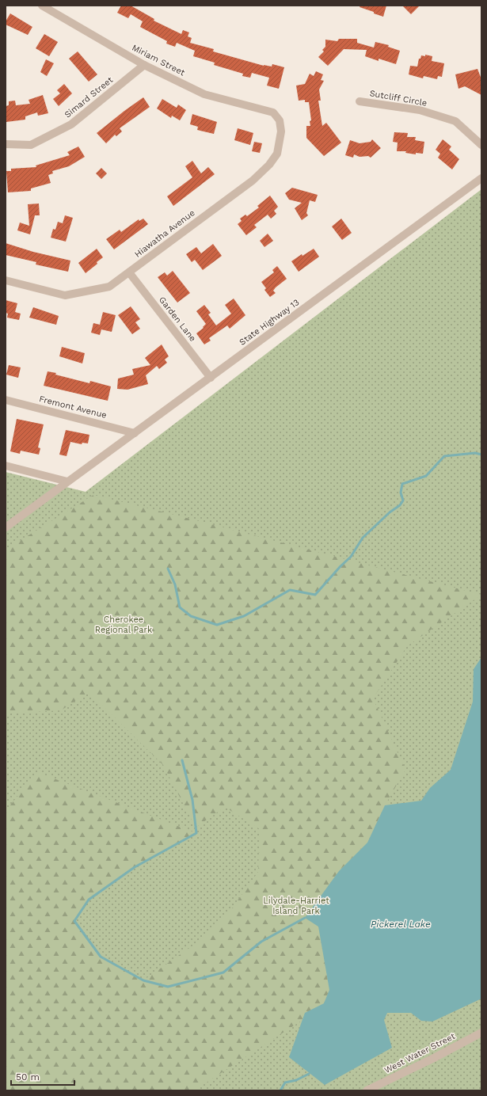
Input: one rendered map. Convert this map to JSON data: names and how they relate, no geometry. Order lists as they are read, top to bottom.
{
  "streets": {
    "street": [
      "Miriam Street",
      "Simard Street",
      "Sutcliff Circle",
      "Hiawatha Avenue",
      "Garden Lane",
      "State Highway 13",
      "Fremont Avenue",
      "West Water Street"
    ]
  },
  "crossings": [
    ["Miriam Street", "Simard Street"],
    ["Miriam Street", "Hiawatha Avenue"],
    ["Hiawatha Avenue", "Garden Lane"],
    ["Garden Lane", "State Highway 13"],
    ["State Highway 13", "Fremont Avenue"]
  ],
  "water": ["Pickerel Lake"],
  "parks": ["Cherokee Regional Park", "Lilydale-Harriet Island Park"],
  "scale_bar": "50 m"
}
